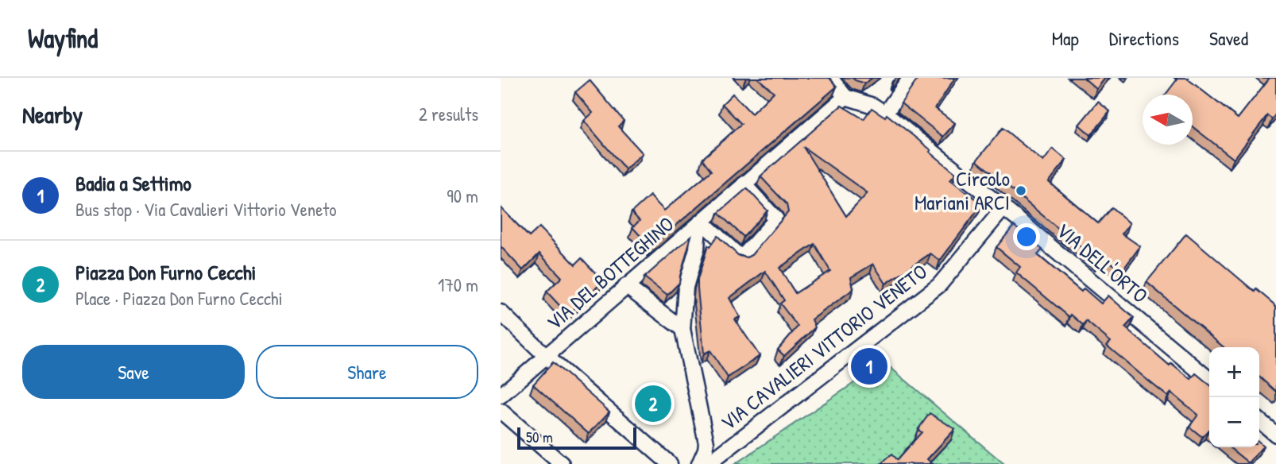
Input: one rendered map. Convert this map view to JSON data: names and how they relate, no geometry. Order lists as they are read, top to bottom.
{
  "streets": {
    "street": ["VIA DELL'ORTO", "VIA DEL BOTTEGHINO", "VIA CAVALIERI VITTORIO VENETO"]
  },
  "crossings": [
    ["VIA DELL'ORTO", "VIA CAVALIERI VITTORIO VENETO"]
  ],
  "places": ["Circolo Mariani ARCI"],
  "scale_bar": "50 m",
  "north": "left",
  "page": {
    "header": "Wayfind",
    "nav": ["Map", "Directions", "Saved"],
    "heading": ["Nearby", "2 results"],
    "list": [
      {
        "mark": "1",
        "name": "Badia a Settimo",
        "note": "Bus stop · Via Cavalieri Vittorio Veneto",
        "value": "90 m"
      },
      {
        "mark": "2",
        "name": "Piazza Don Furno Cecchi",
        "note": "Place · Piazza Don Furno Cecchi",
        "value": "170 m"
      }
    ],
    "buttons": ["Save", "Share"],
    "pins": ["1", "2"],
    "map_buttons": ["+", "−"],
    "scale": "50 m"
  }
}
